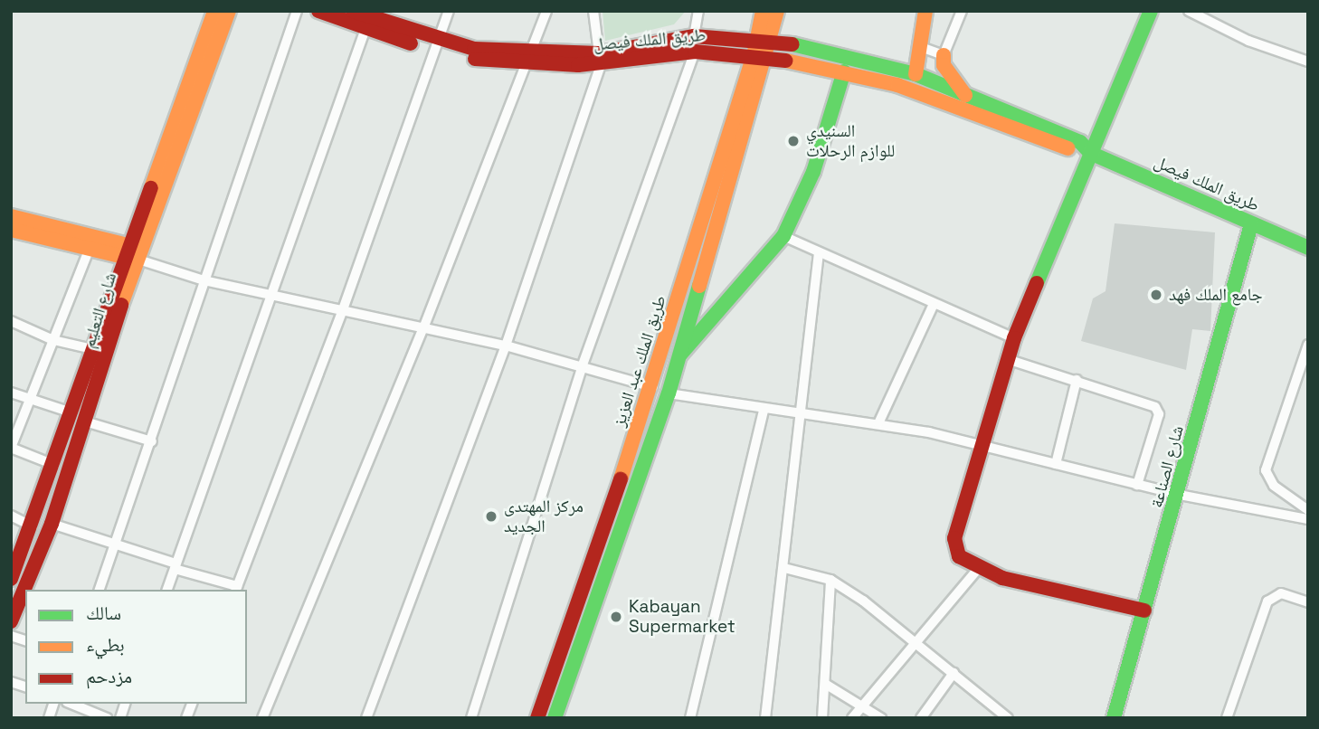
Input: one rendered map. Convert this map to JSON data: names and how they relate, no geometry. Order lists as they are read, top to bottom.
{
  "streets": {
    "main road": [
      "طريق الملك فيصل",
      "شارع التعليم",
      "طريق الملك عبد العزيز",
      "شارع الصناعة"
    ]
  },
  "crossings": [
    ["طريق الملك فيصل", "طريق الملك عبد العزيز"],
    ["طريق الملك فيصل", "شارع الصناعة"]
  ],
  "places": [
    "السنيدي للوازم الرحلات",
    "جامع الملك فهد",
    "مركز المهتدى الجديد",
    "Kabayan Supermarket"
  ],
  "legend": ["سالك", "بطيء", "مزدحم"]
}
